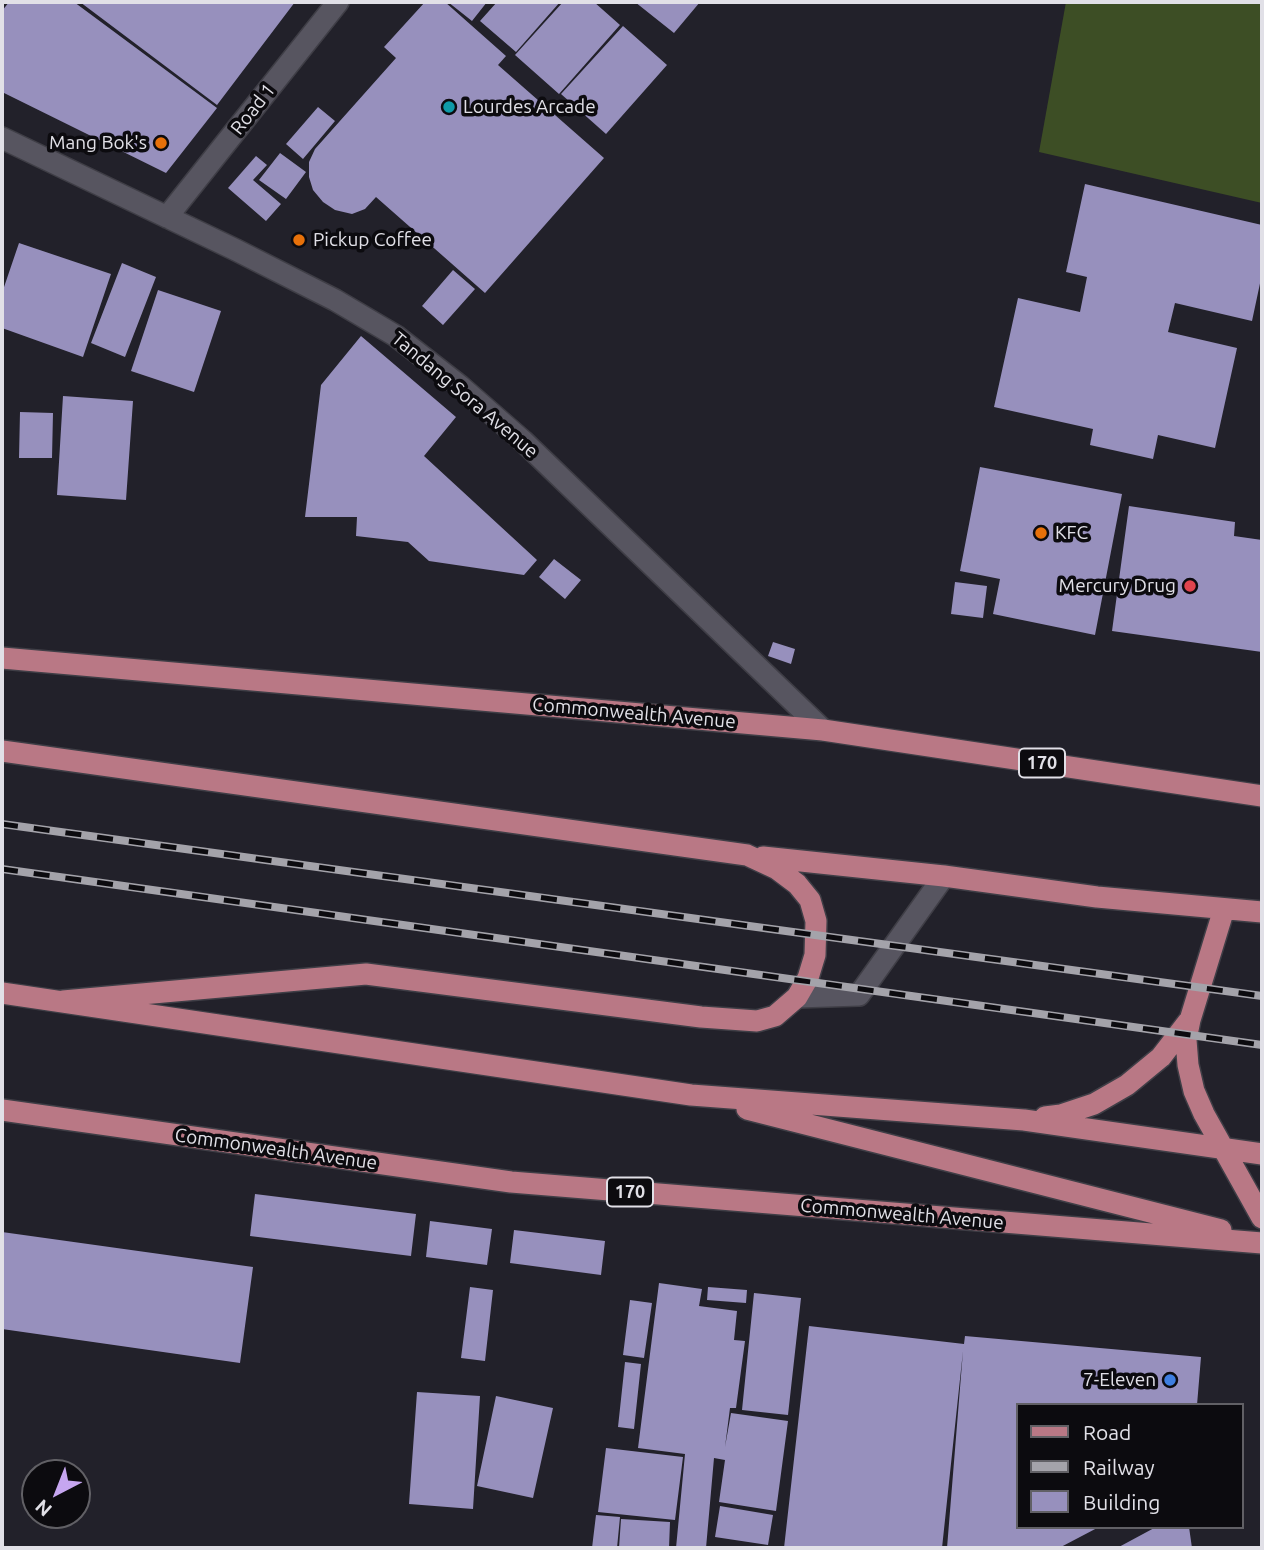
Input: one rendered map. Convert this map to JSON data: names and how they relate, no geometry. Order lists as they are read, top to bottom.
{
  "streets": {
    "main road": ["Commonwealth Avenue", "170"],
    "street": ["Road 1", "Tandang Sora Avenue"]
  },
  "crossings": [
    ["Road 1", "Tandang Sora Avenue"],
    ["Tandang Sora Avenue", "Commonwealth Avenue"]
  ],
  "places": [
    "Lourdes Arcade",
    "Mang Bok's",
    "Pickup Coffee",
    "KFC",
    "Mercury Drug",
    "7-Eleven"
  ],
  "legend": ["Road", "Railway", "Building"],
  "north": "bottom left"
}
